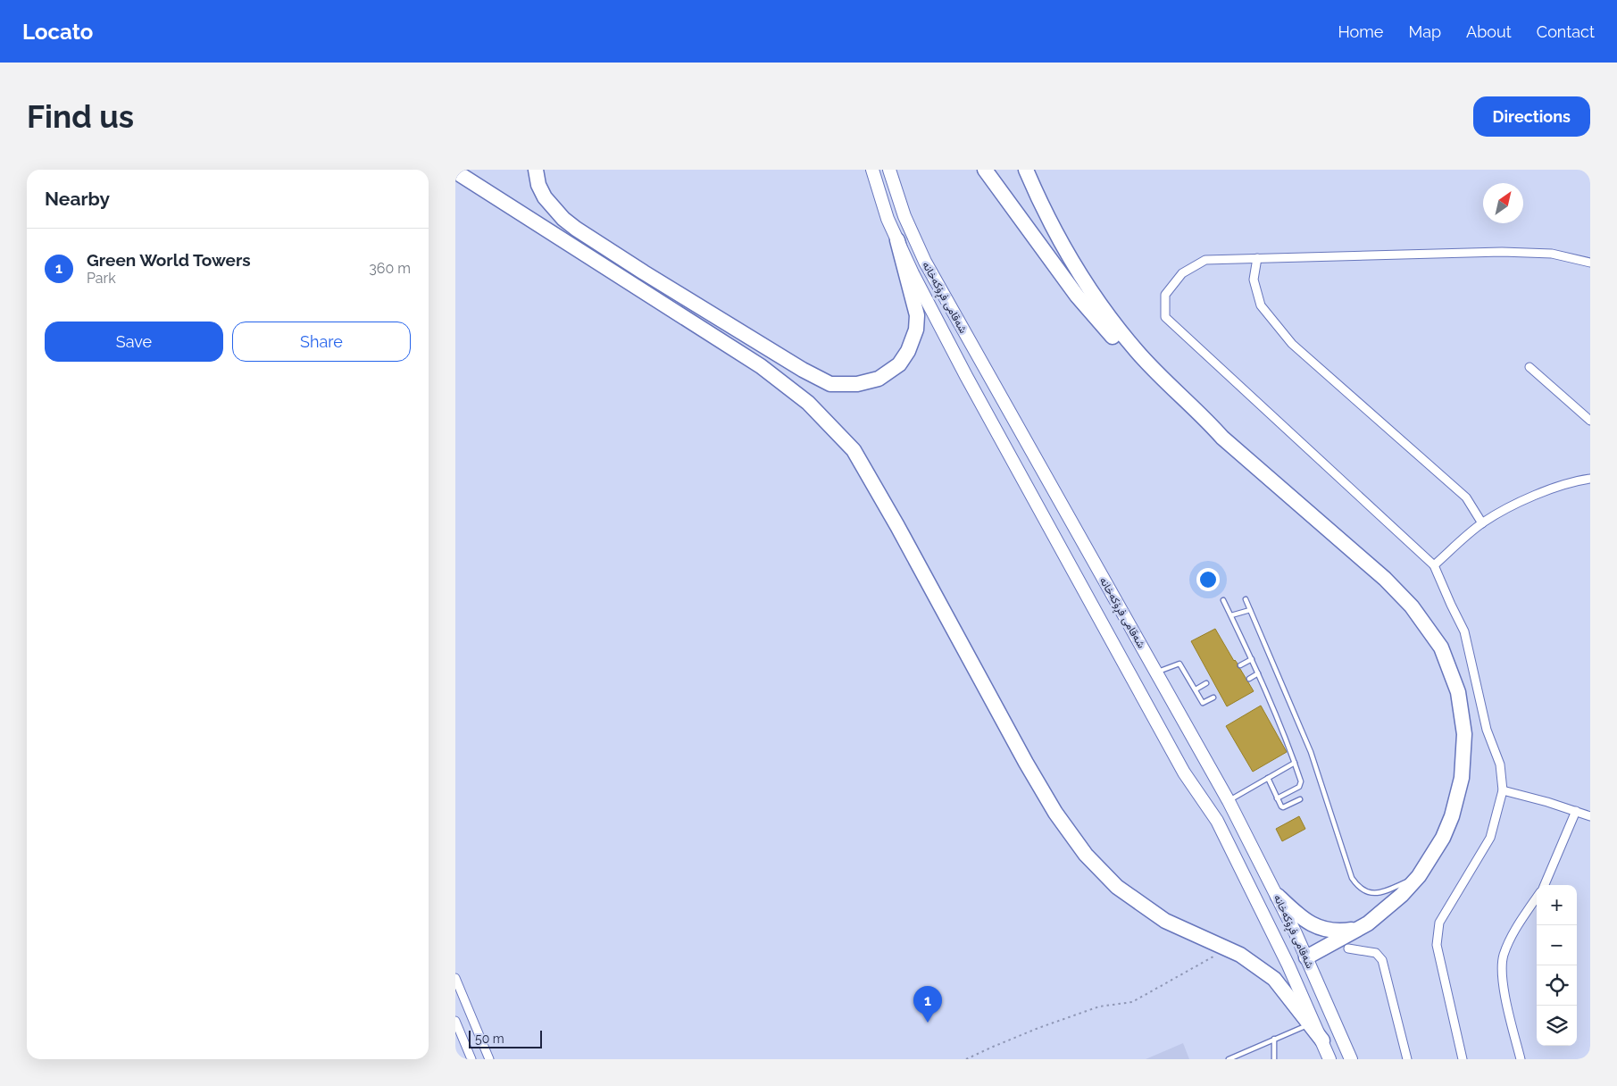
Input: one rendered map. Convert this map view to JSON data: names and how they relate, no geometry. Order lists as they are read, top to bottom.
{
  "streets": {
    "main road": ["شەقامی فڕۆکەخانە"]
  },
  "scale_bar": "50 m",
  "north": "top right",
  "page": {
    "header": "Locato",
    "nav": [
      "Home",
      "Map",
      "About",
      "Contact"
    ],
    "buttons": [
      "Directions",
      ["Save", "Share"]
    ],
    "title": "Find us",
    "heading": "Nearby",
    "list": [
      {
        "mark": "1",
        "name": "Green World Towers",
        "note": "Park",
        "value": "360 m"
      }
    ],
    "map_buttons": ["+", "−"],
    "pins": "1",
    "scale": "50 m"
  }
}
